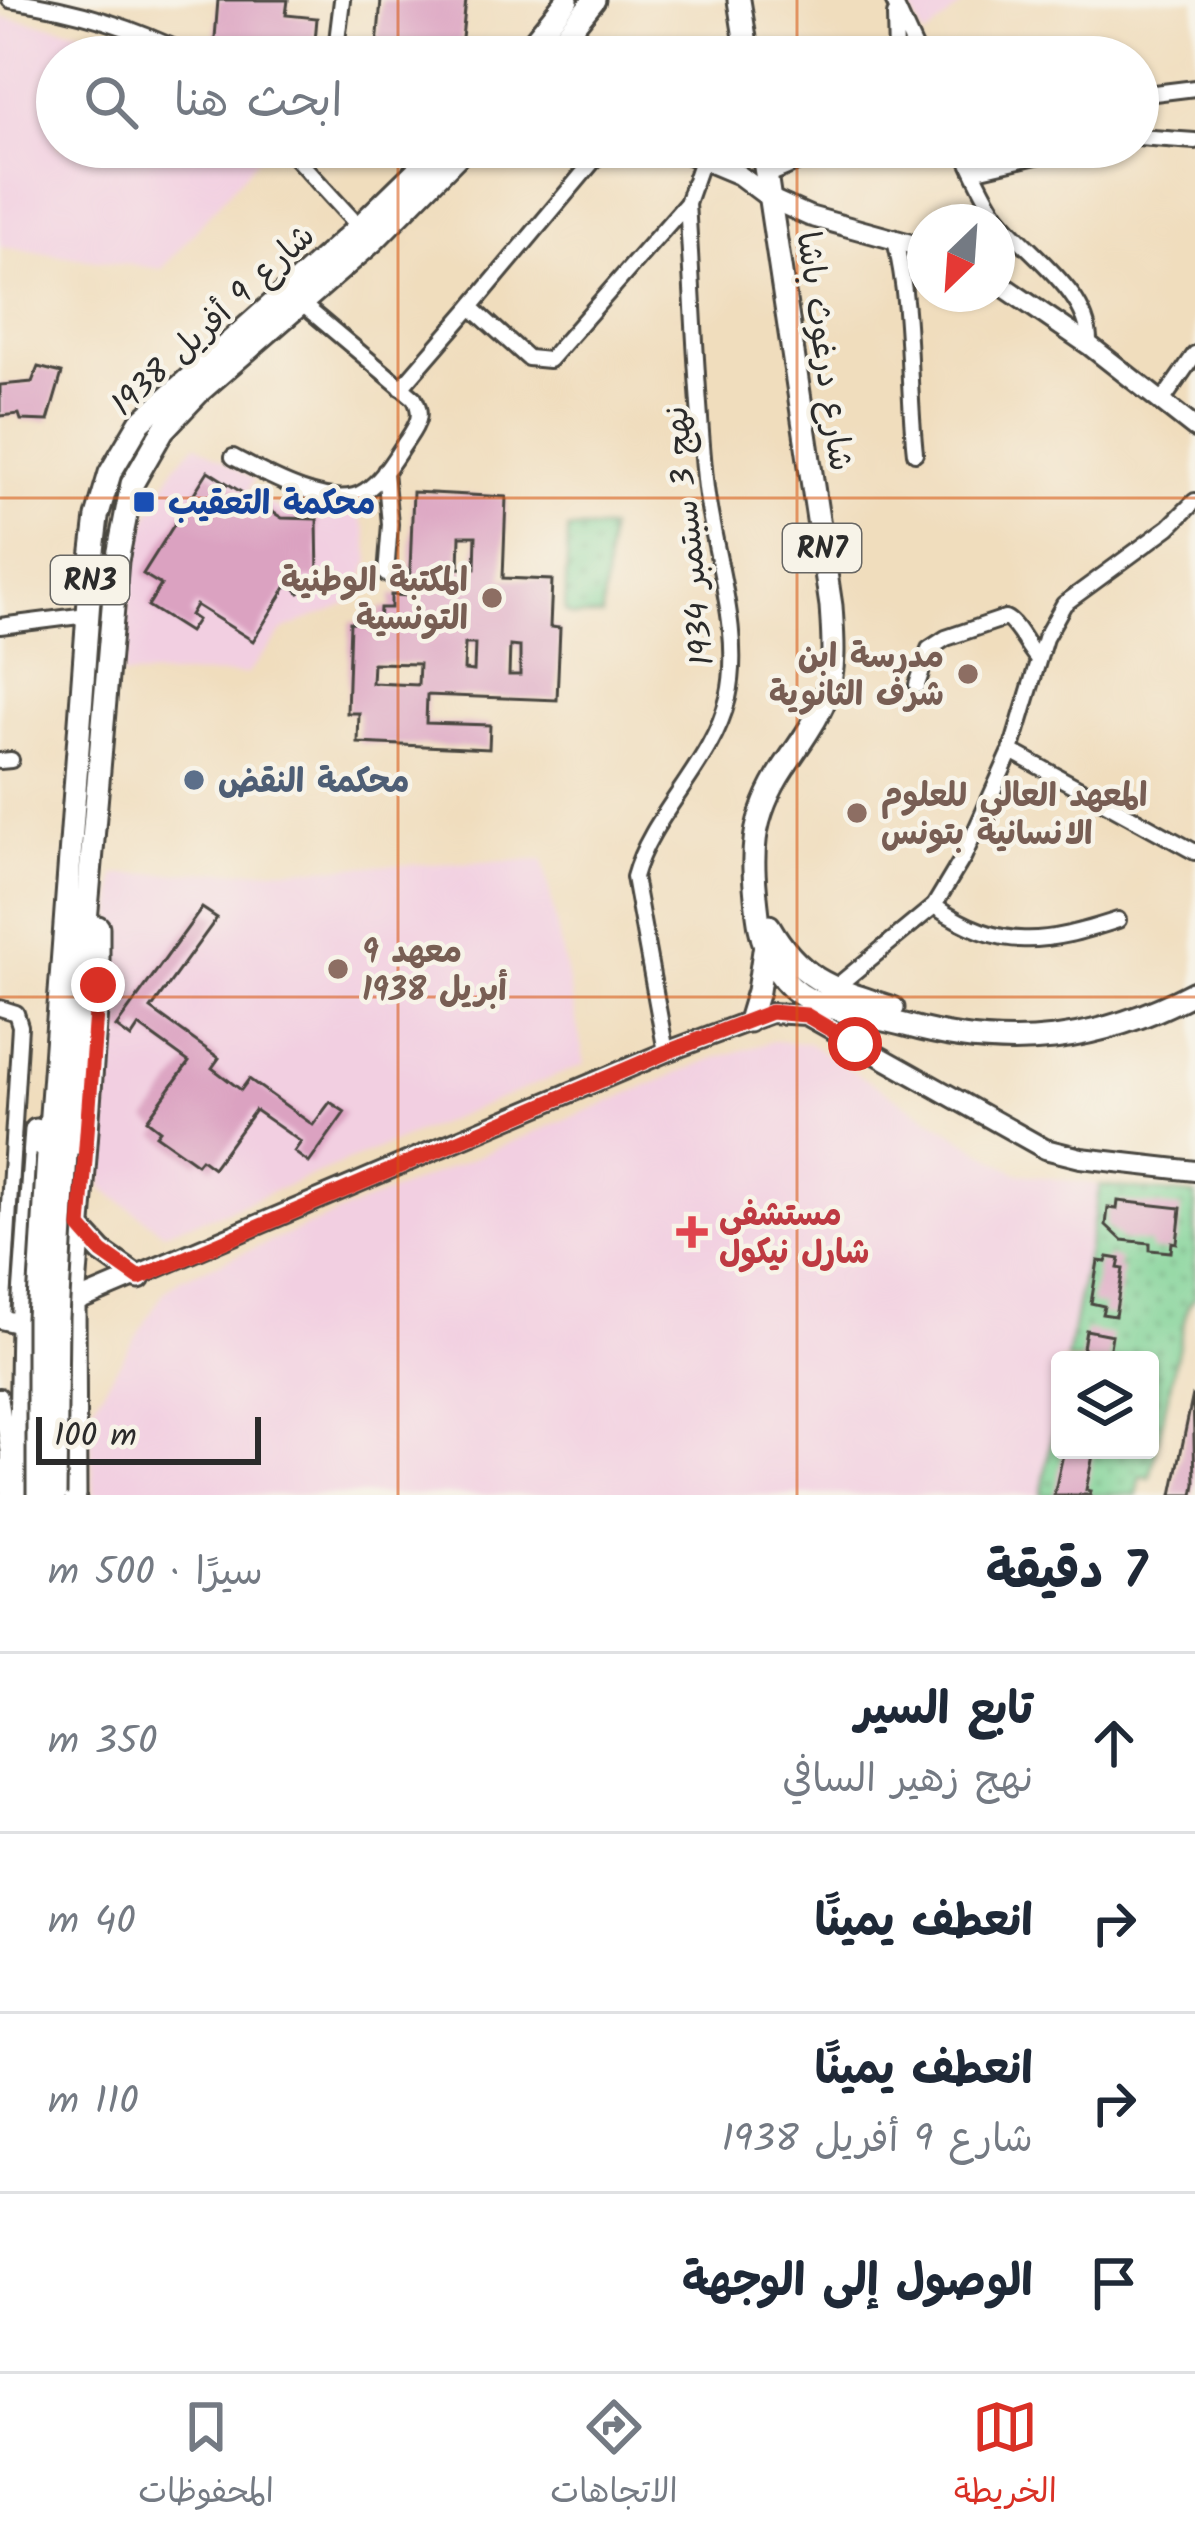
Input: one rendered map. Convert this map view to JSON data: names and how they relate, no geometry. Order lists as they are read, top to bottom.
{
  "streets": {
    "main road": [
      "شارع 9 أفريل 1938",
      "شارع درغوث باشا",
      "RN7",
      "RN3"
    ],
    "street": ["نهج 3 سبتمبر 1934"]
  },
  "crossings": [
    ["شارع درغوث باشا", "RN7"]
  ],
  "places": {
    "transit": ["محكمة التعقيب"],
    "other": [
      "المكتبة الوطنية التونسية",
      "مدرسة ابن شرف الثانوية",
      "محكمة النقض",
      "المعهد العالي للعلوم الانسانية بتونس",
      "معهد 9 أبريل 1938"
    ],
    "health": ["مستشفى شارل نيكول"]
  },
  "scale_bar": "100 m",
  "north": "bottom left",
  "page": {
    "search": "ابحث هنا",
    "scale": "100 m",
    "heading": ["7 دقيقة", "سيرًا · 500 m"],
    "list": [
      ["تابع السير", "نهج زهير السافي", "350 m"],
      ["انعطف يمينًا", "40 m"],
      ["انعطف يمينًا", "شارع 9 أفريل 1938", "110 m"],
      "الوصول إلى الوجهة"
    ],
    "nav": ["الخريطة", "الاتجاهات", "المحفوظات"]
  }
}
